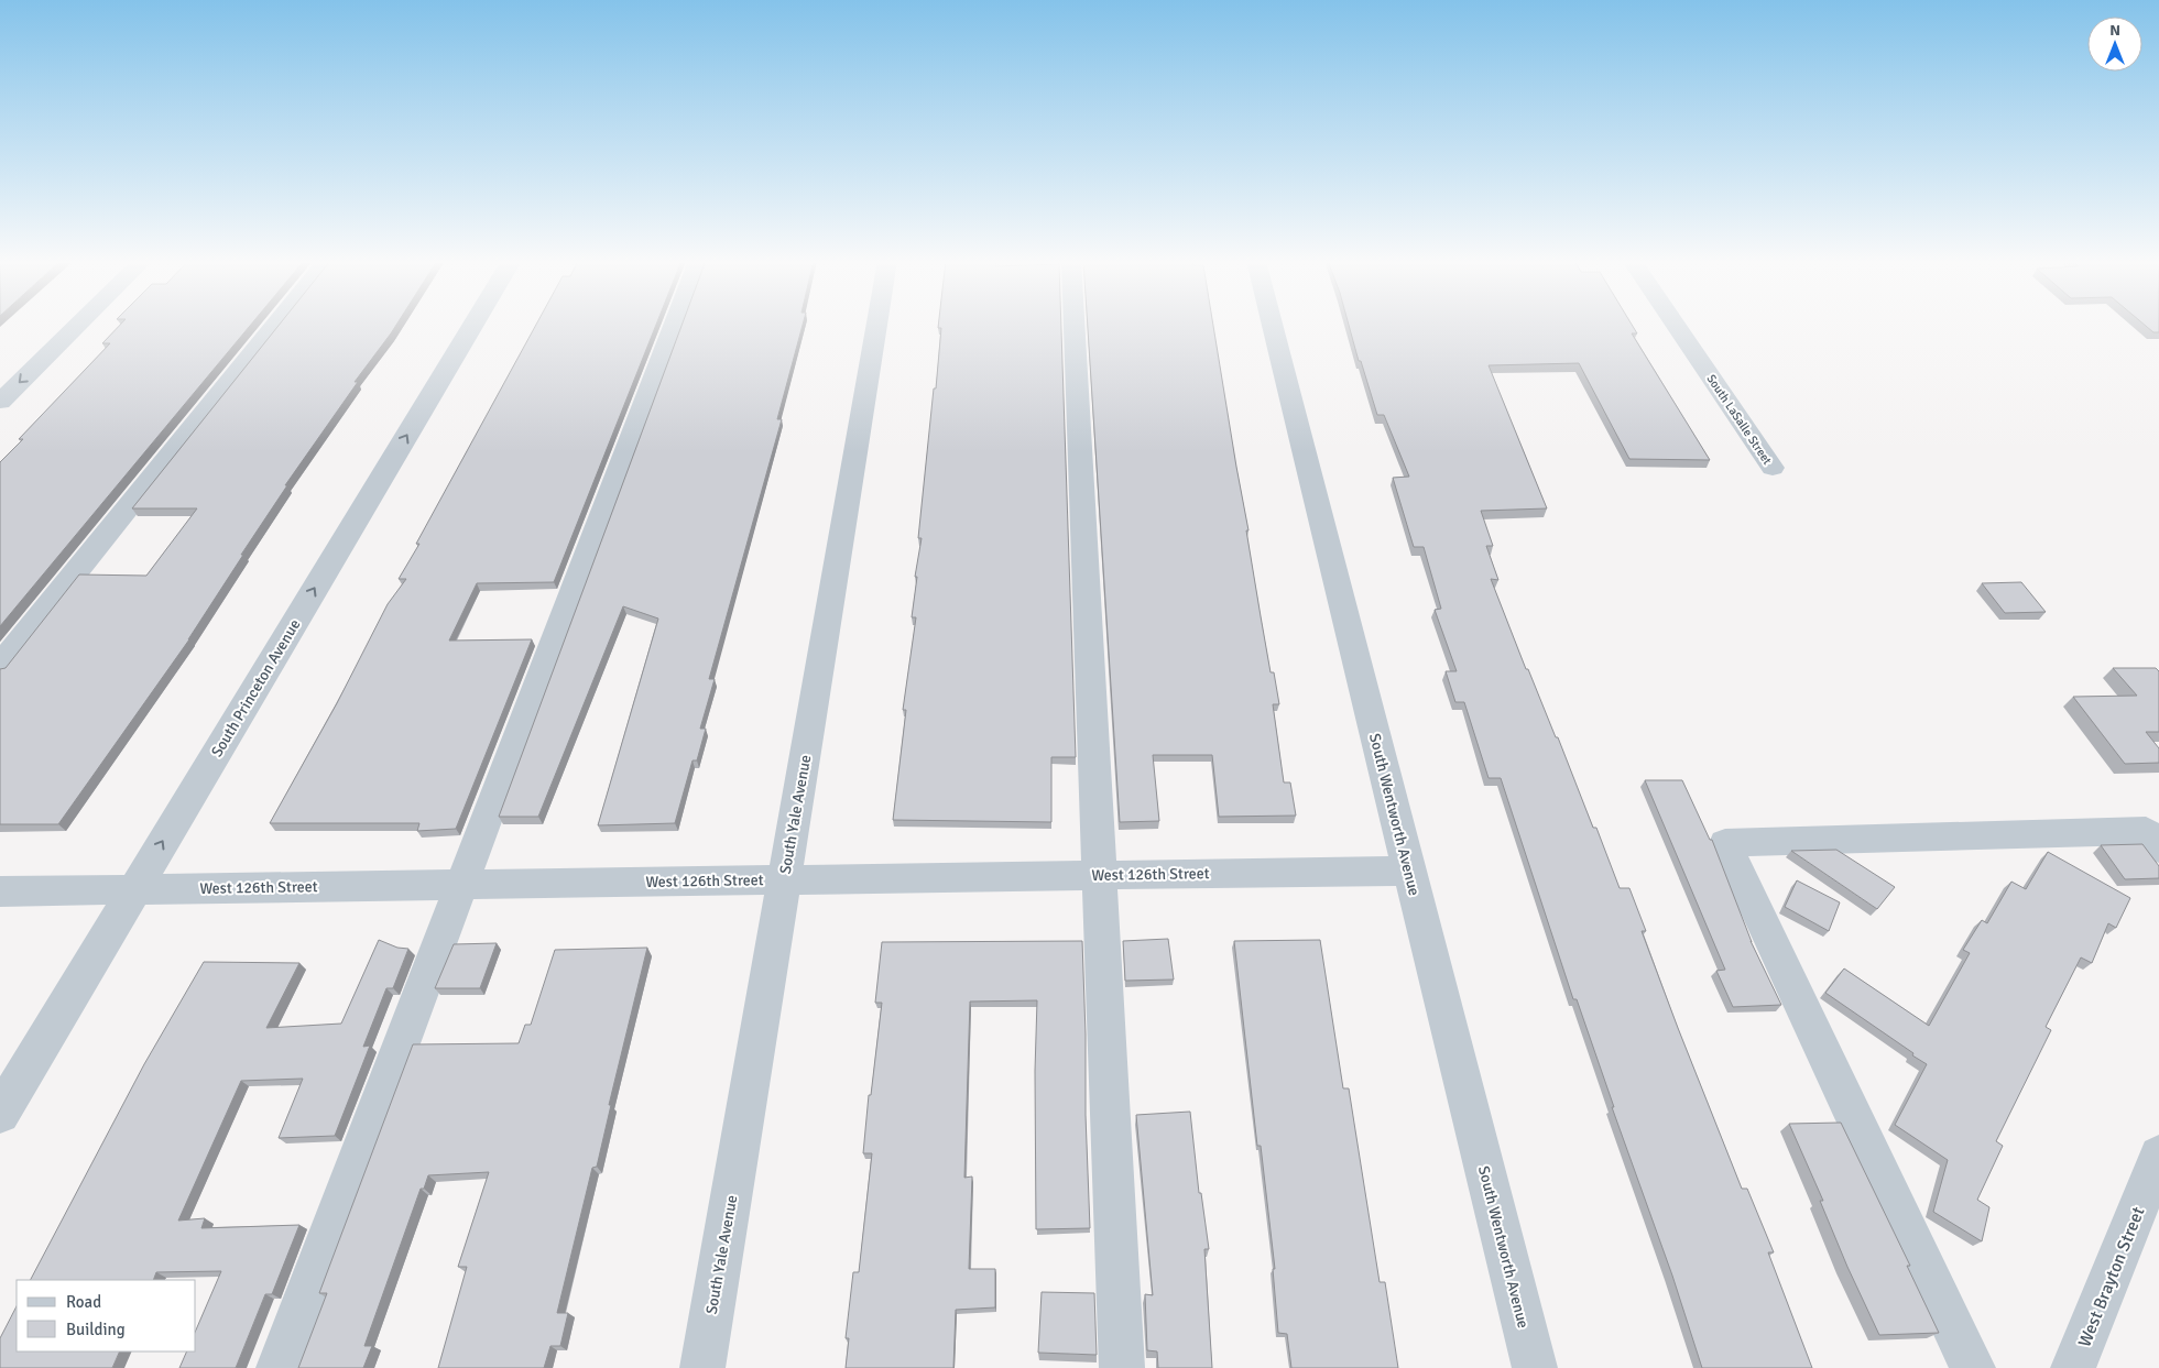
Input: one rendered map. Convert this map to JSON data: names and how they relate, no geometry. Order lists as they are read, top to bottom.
{
  "streets": {
    "street": [
      "South LaSalle Street",
      "South Princeton Avenue",
      "South Yale Avenue",
      "South Wentworth Avenue",
      "West 126th Street",
      "West Brayton Street"
    ]
  },
  "crossings": [
    ["South Princeton Avenue", "West 126th Street"],
    ["South Yale Avenue", "West 126th Street"],
    ["South Wentworth Avenue", "West 126th Street"]
  ],
  "legend": ["Road", "Building"],
  "north": "top"
}
